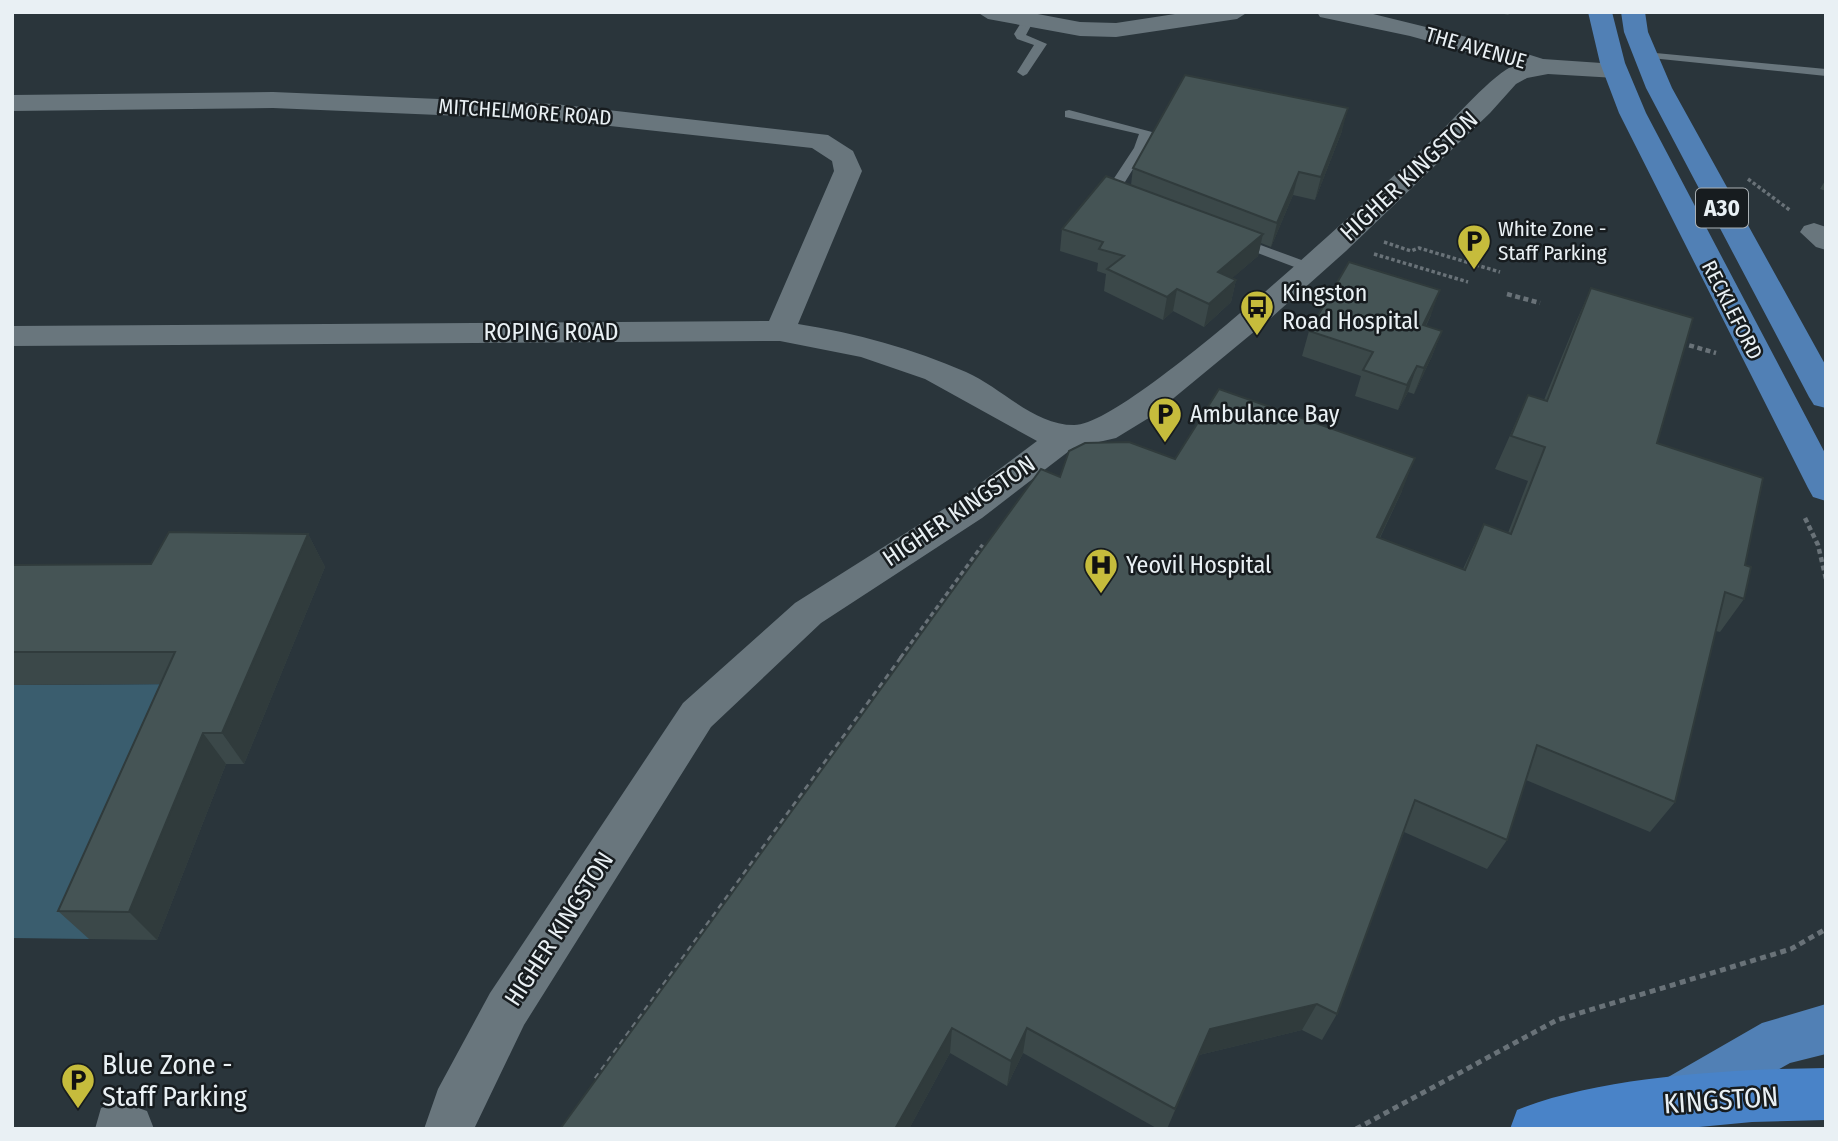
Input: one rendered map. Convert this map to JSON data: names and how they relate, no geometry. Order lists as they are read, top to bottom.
{
  "streets": {
    "highway": ["KINGSTON"],
    "main road": ["A30", "RECKLEFORD"],
    "street": [
      "THE AVENUE",
      "MITCHELMORE ROAD",
      "HIGHER KINGSTON",
      "ROPING ROAD"
    ]
  },
  "crossings": [
    ["THE AVENUE", "HIGHER KINGSTON"],
    ["MITCHELMORE ROAD", "ROPING ROAD"],
    ["HIGHER KINGSTON", "RECKLEFORD"],
    ["HIGHER KINGSTON", "ROPING ROAD"]
  ],
  "places": {
    "parking": ["White Zone - Staff Parking", "Ambulance Bay", "Blue Zone - Staff Parking"],
    "bus stop": ["Kingston Road Hospital"],
    "hospital": ["Yeovil Hospital"]
  }
}
